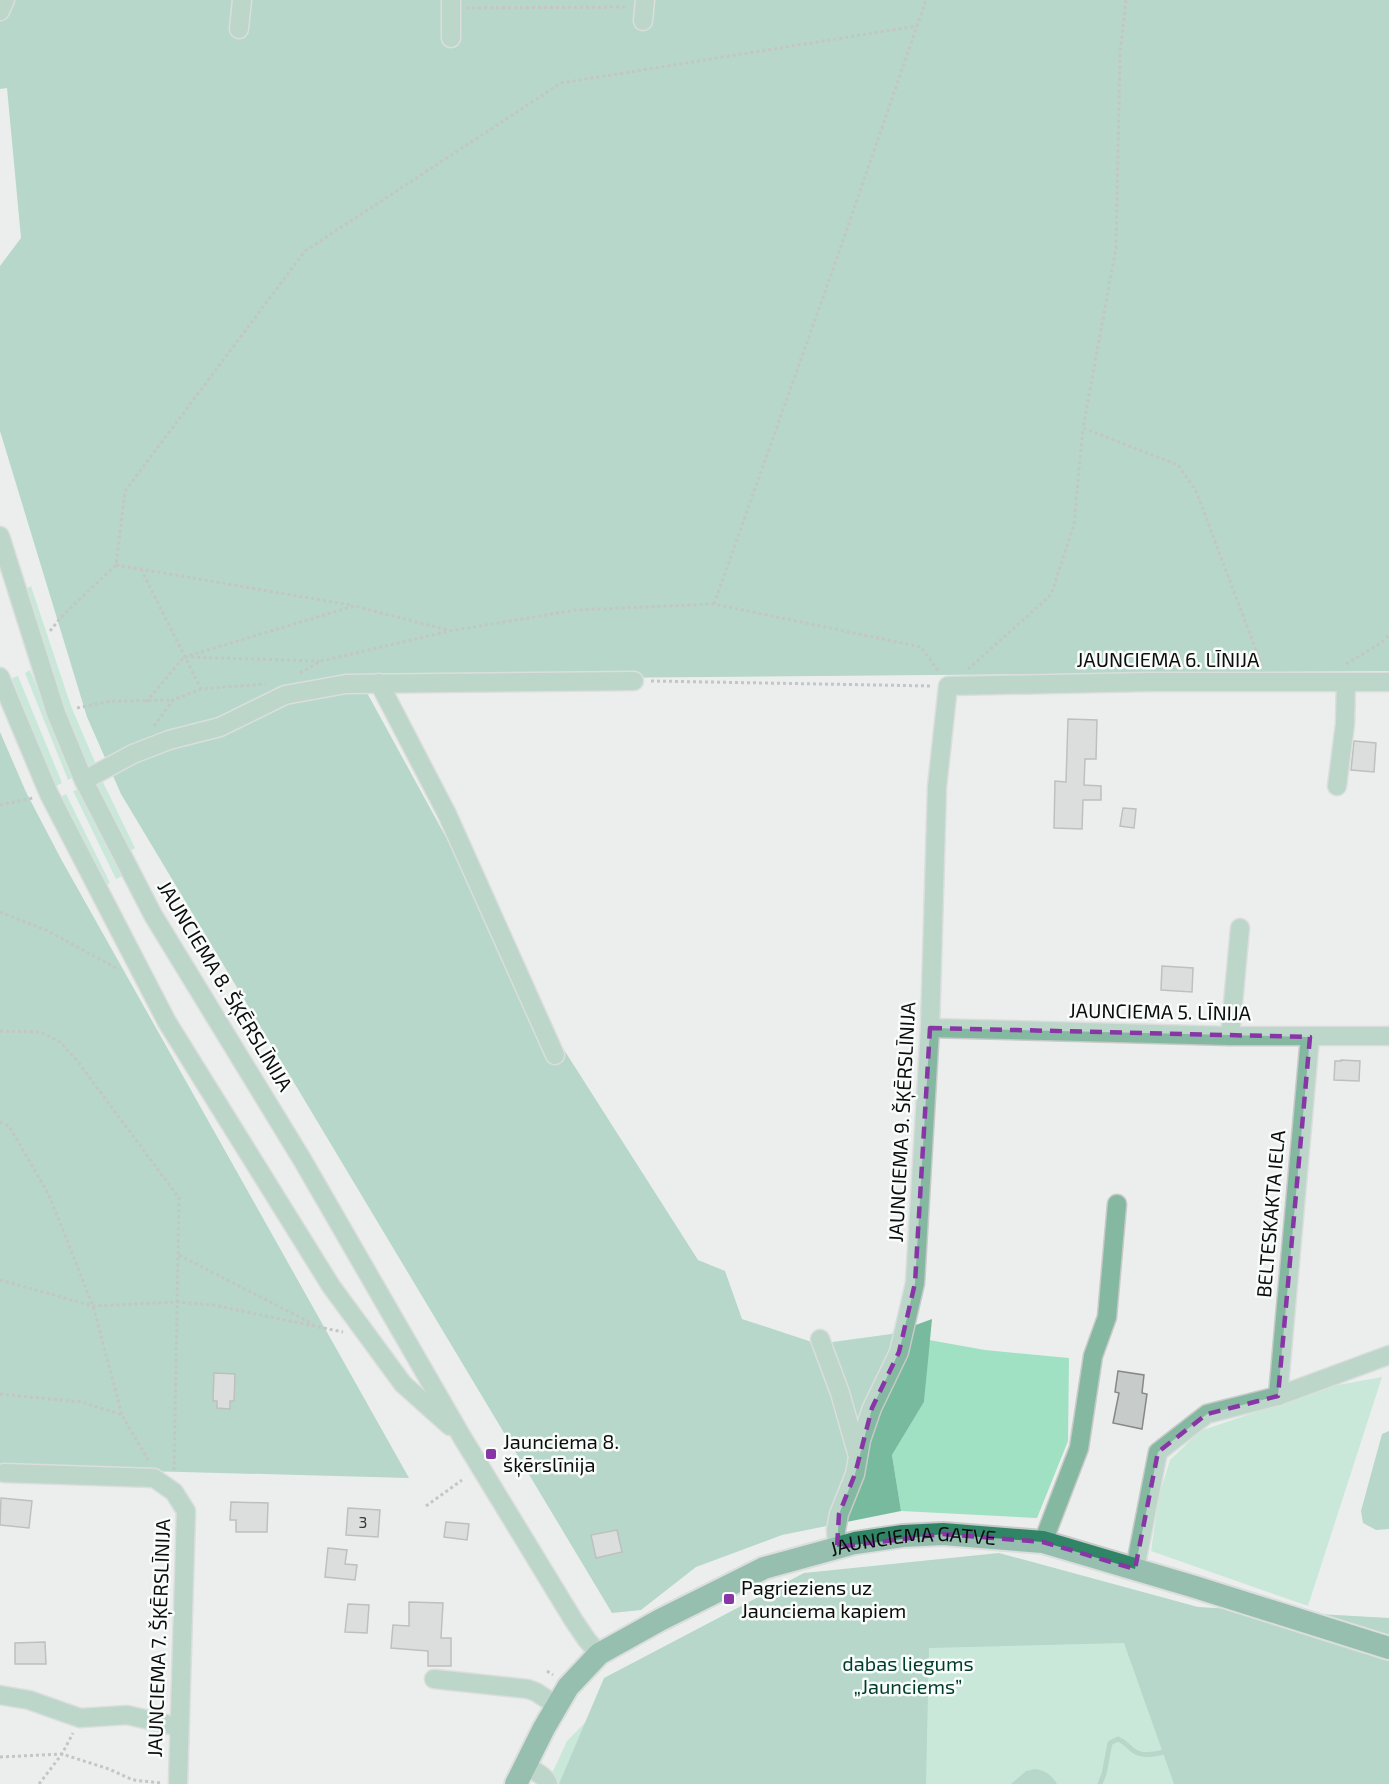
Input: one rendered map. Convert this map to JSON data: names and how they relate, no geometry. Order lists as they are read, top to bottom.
{
  "streets": {
    "main road": ["JAUNCIEMA GATVE"],
    "street": [
      "JAUNCIEMA 6. LĪNIJA",
      "JAUNCIEMA 8. ŠĶĒRSLĪNIJA",
      "JAUNCIEMA 5. LĪNIJA",
      "JAUNCIEMA 9. ŠĶĒRSLĪNIJA",
      "BELTESKAKTA IELA",
      "JAUNCIEMA 7. ŠĶĒRSLĪNIJA"
    ]
  },
  "crossings": [
    ["JAUNCIEMA 6. LĪNIJA", "JAUNCIEMA 9. ŠĶĒRSLĪNIJA"],
    ["JAUNCIEMA 8. ŠĶĒRSLĪNIJA", "JAUNCIEMA GATVE"],
    ["JAUNCIEMA 5. LĪNIJA", "JAUNCIEMA 9. ŠĶĒRSLĪNIJA"],
    ["JAUNCIEMA 5. LĪNIJA", "BELTESKAKTA IELA"],
    ["JAUNCIEMA 9. ŠĶĒRSLĪNIJA", "JAUNCIEMA GATVE"]
  ],
  "parks": ["dabas liegums „Jaunciems”"],
  "places": {
    "transit": ["Jaunciema 8. šķērslīnija", "Pagrieziens uz Jaunciema kapiem"]
  },
  "house_numbers": ["3"]
}
